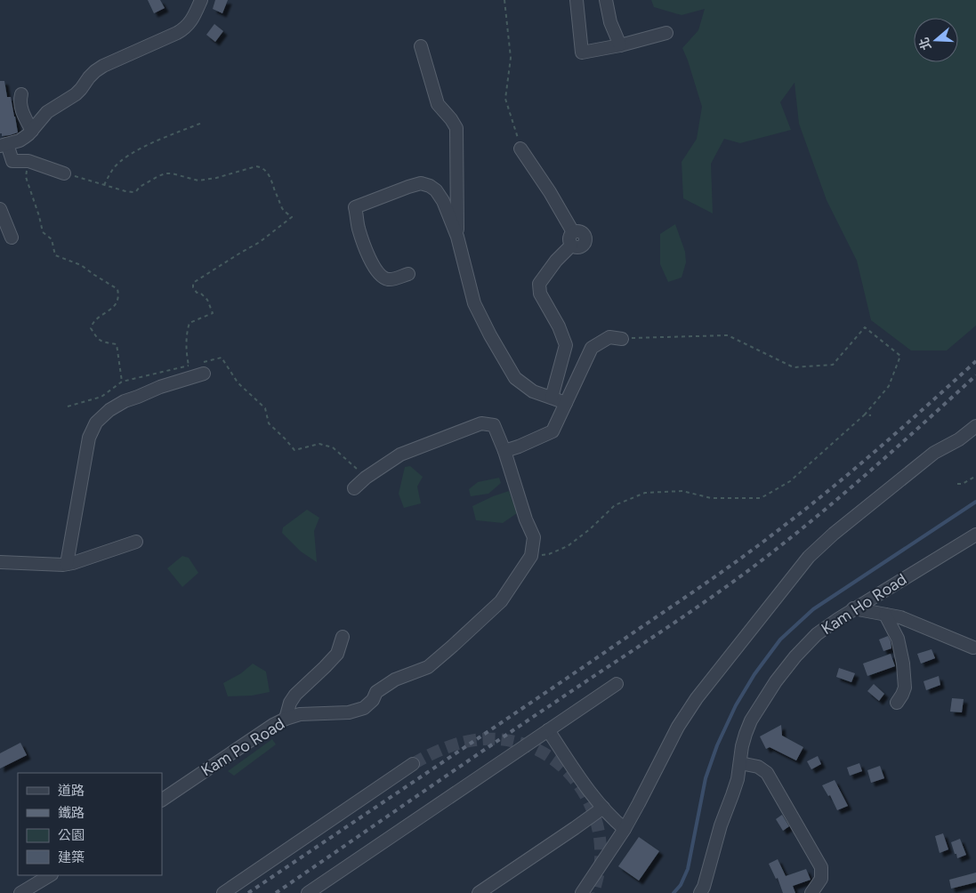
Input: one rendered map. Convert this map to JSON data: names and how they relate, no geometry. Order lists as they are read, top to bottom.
{
  "streets": {
    "street": ["Kam Ho Road", "Kam Po Road"]
  },
  "legend": [
    "道路",
    "鐵路",
    "公園",
    "建築"
  ],
  "north": "left"
}
